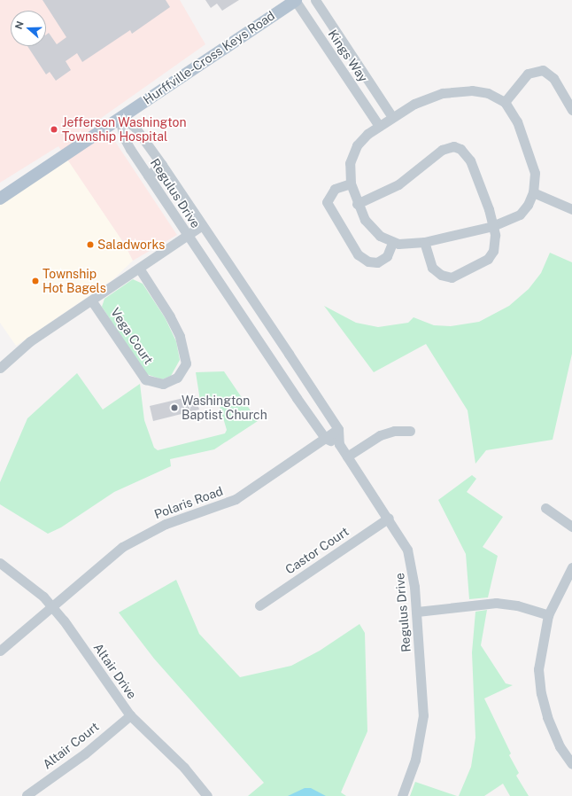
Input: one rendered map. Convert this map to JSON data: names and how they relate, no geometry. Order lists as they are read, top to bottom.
{
  "streets": {
    "main road": ["Hurffville-Cross Keys Road"],
    "street": [
      "Kings Way",
      "Regulus Drive",
      "Vega Court",
      "Polaris Road",
      "Castor Court",
      "Altair Drive",
      "Altair Court"
    ]
  },
  "crossings": [
    ["Kings Way", "Hurffville-Cross Keys Road"],
    ["Hurffville-Cross Keys Road", "Regulus Drive"],
    ["Regulus Drive", "Polaris Road"],
    ["Regulus Drive", "Castor Court"],
    ["Polaris Road", "Altair Drive"],
    ["Altair Drive", "Altair Court"]
  ],
  "places": [
    "Jefferson Washington Township Hospital",
    "Saladworks",
    "Township Hot Bagels",
    "Washington Baptist Church"
  ],
  "north": "left"
}
